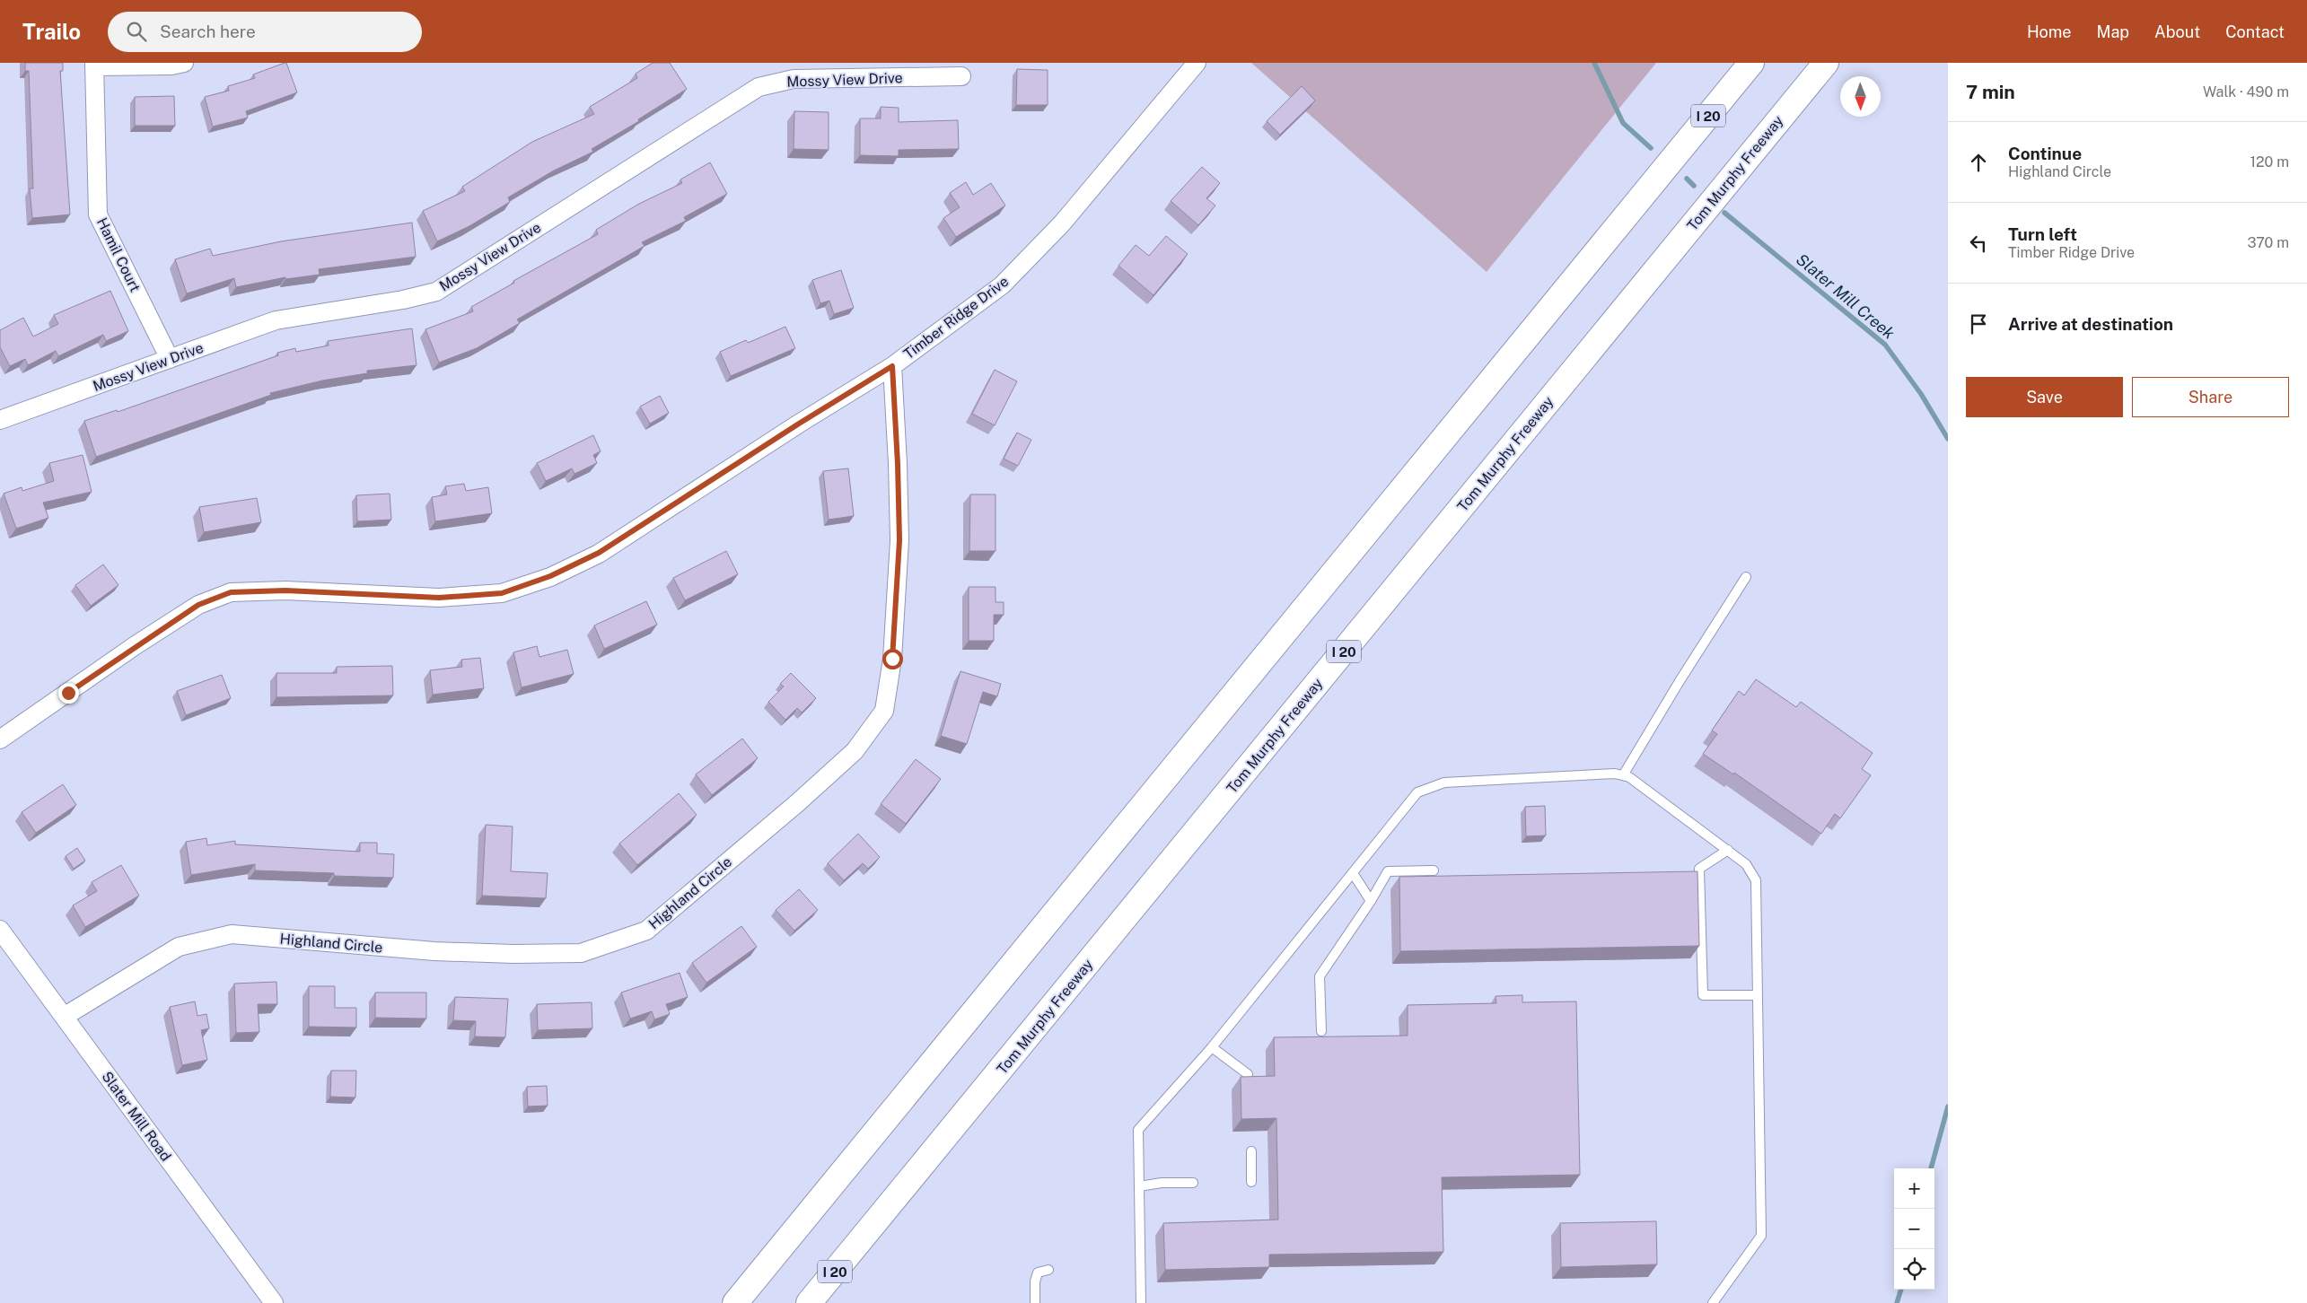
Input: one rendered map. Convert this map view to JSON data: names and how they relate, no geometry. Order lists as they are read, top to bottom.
{
  "streets": {
    "highway": ["I 20", "Tom Murphy Freeway"],
    "street": [
      "Mossy View Drive",
      "Hamil Court",
      "Timber Ridge Drive",
      "Highland Circle",
      "Slater Mill Road"
    ]
  },
  "crossings": [
    ["Mossy View Drive", "Hamil Court"],
    ["Timber Ridge Drive", "Highland Circle"],
    ["Highland Circle", "Slater Mill Road"]
  ],
  "water": ["Slater Mill Creek"],
  "north": "bottom",
  "page": {
    "header": "Trailo",
    "search": "Search here",
    "nav": [
      "Home",
      "Map",
      "About",
      "Contact"
    ],
    "heading": ["7 min", "Walk · 490 m"],
    "list": [
      ["Continue", "Highland Circle", "120 m"],
      ["Turn left", "Timber Ridge Drive", "370 m"],
      "Arrive at destination"
    ],
    "buttons": ["Save", "Share"],
    "map_buttons": ["+", "−"]
  }
}
